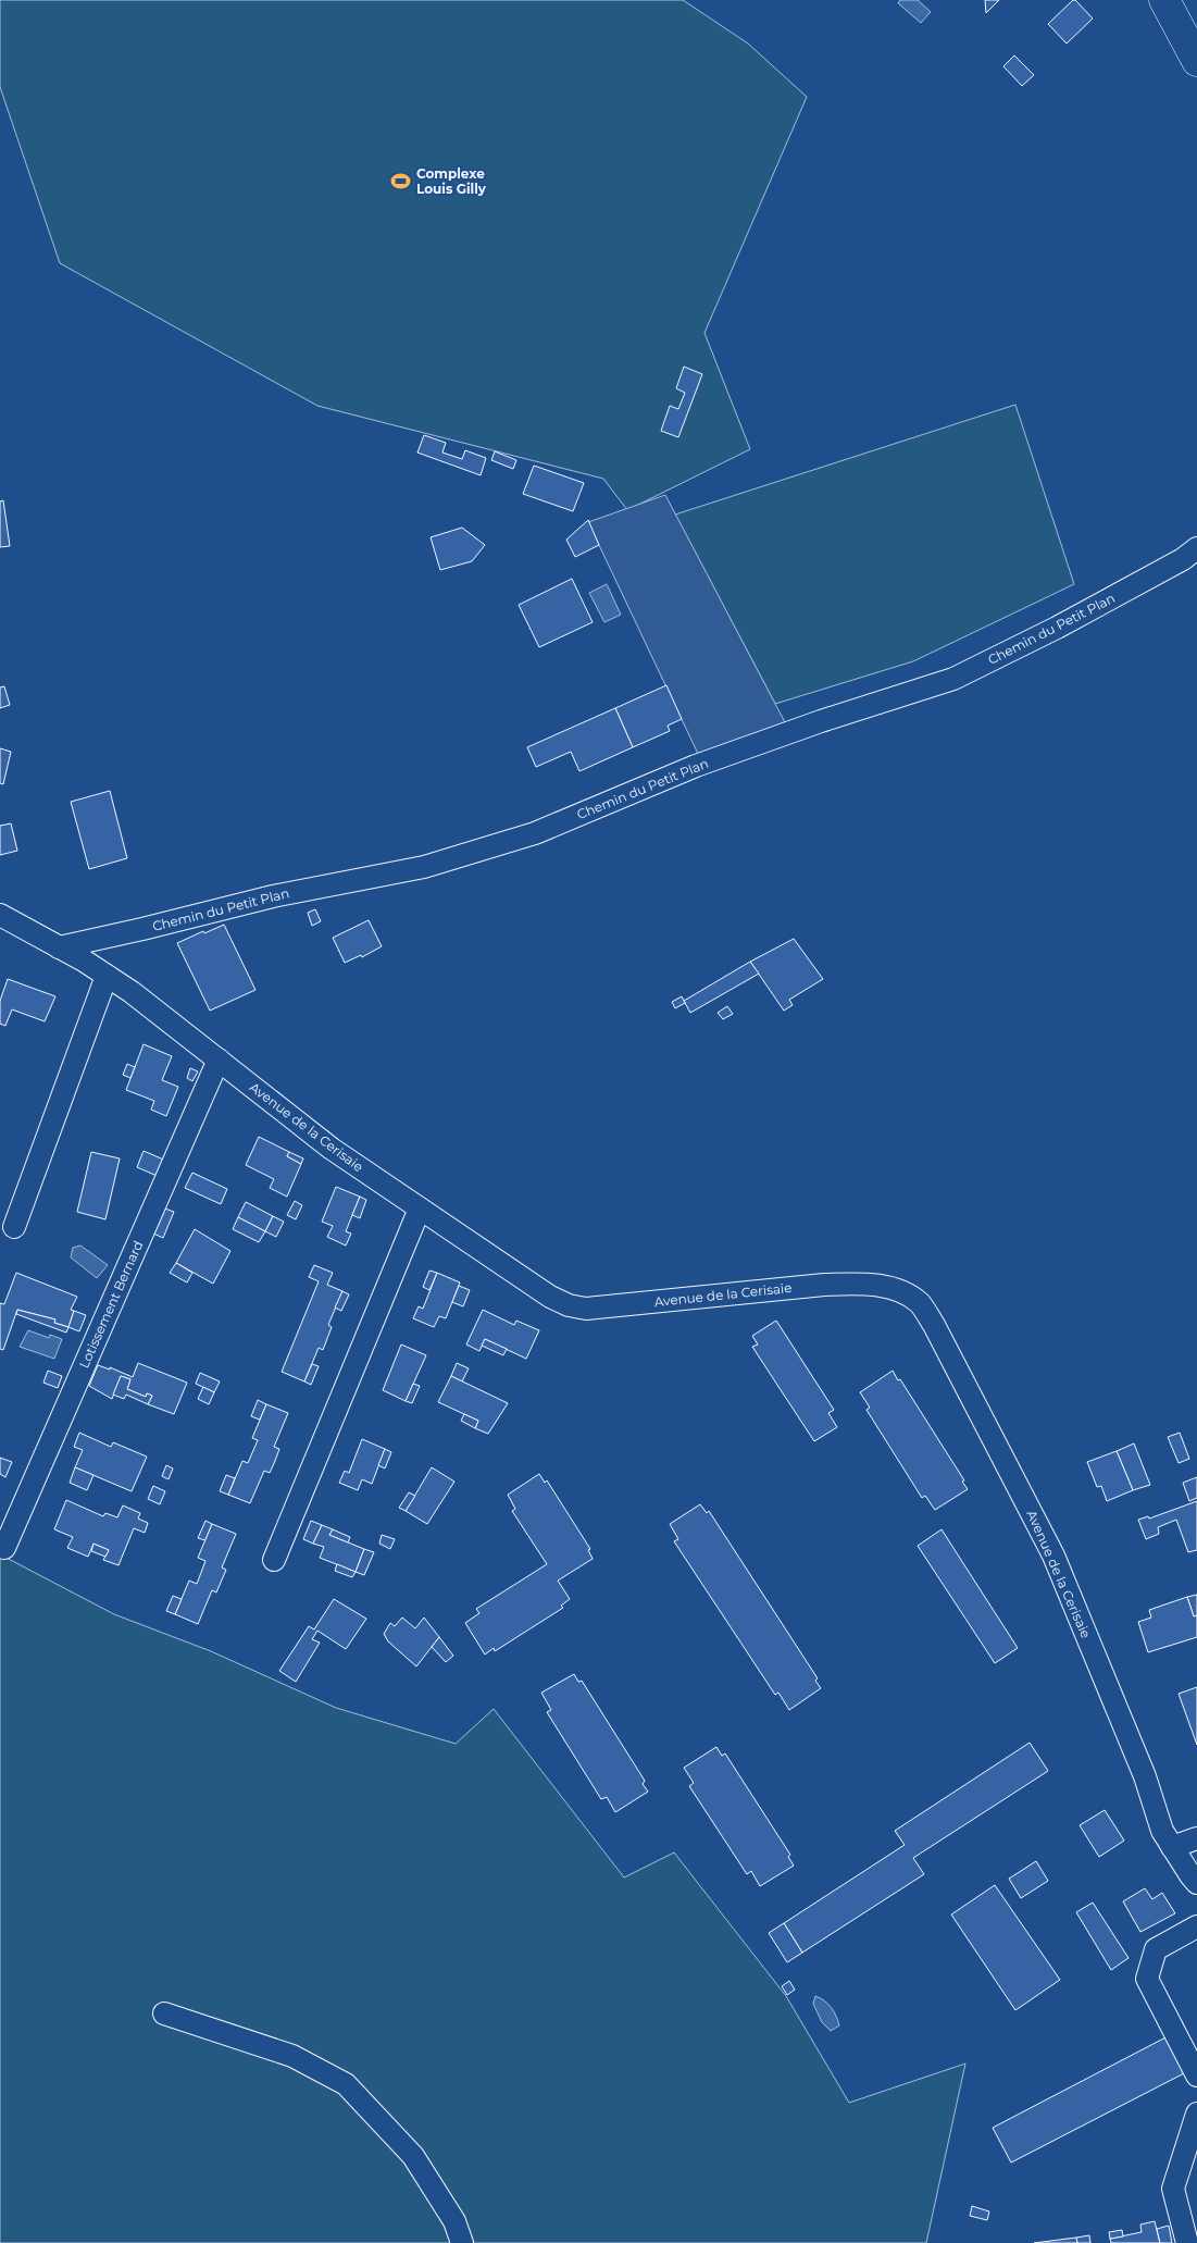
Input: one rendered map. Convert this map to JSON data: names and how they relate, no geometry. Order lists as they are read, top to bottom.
{
  "streets": {
    "street": ["Chemin du Petit Plan", "Avenue de la Cerisaie", "Lotissement Bernard"]
  },
  "crossings": [
    ["Chemin du Petit Plan", "Avenue de la Cerisaie"],
    ["Avenue de la Cerisaie", "Lotissement Bernard"]
  ],
  "places": {
    "sports": ["Complexe Louis Gilly"]
  }
}
